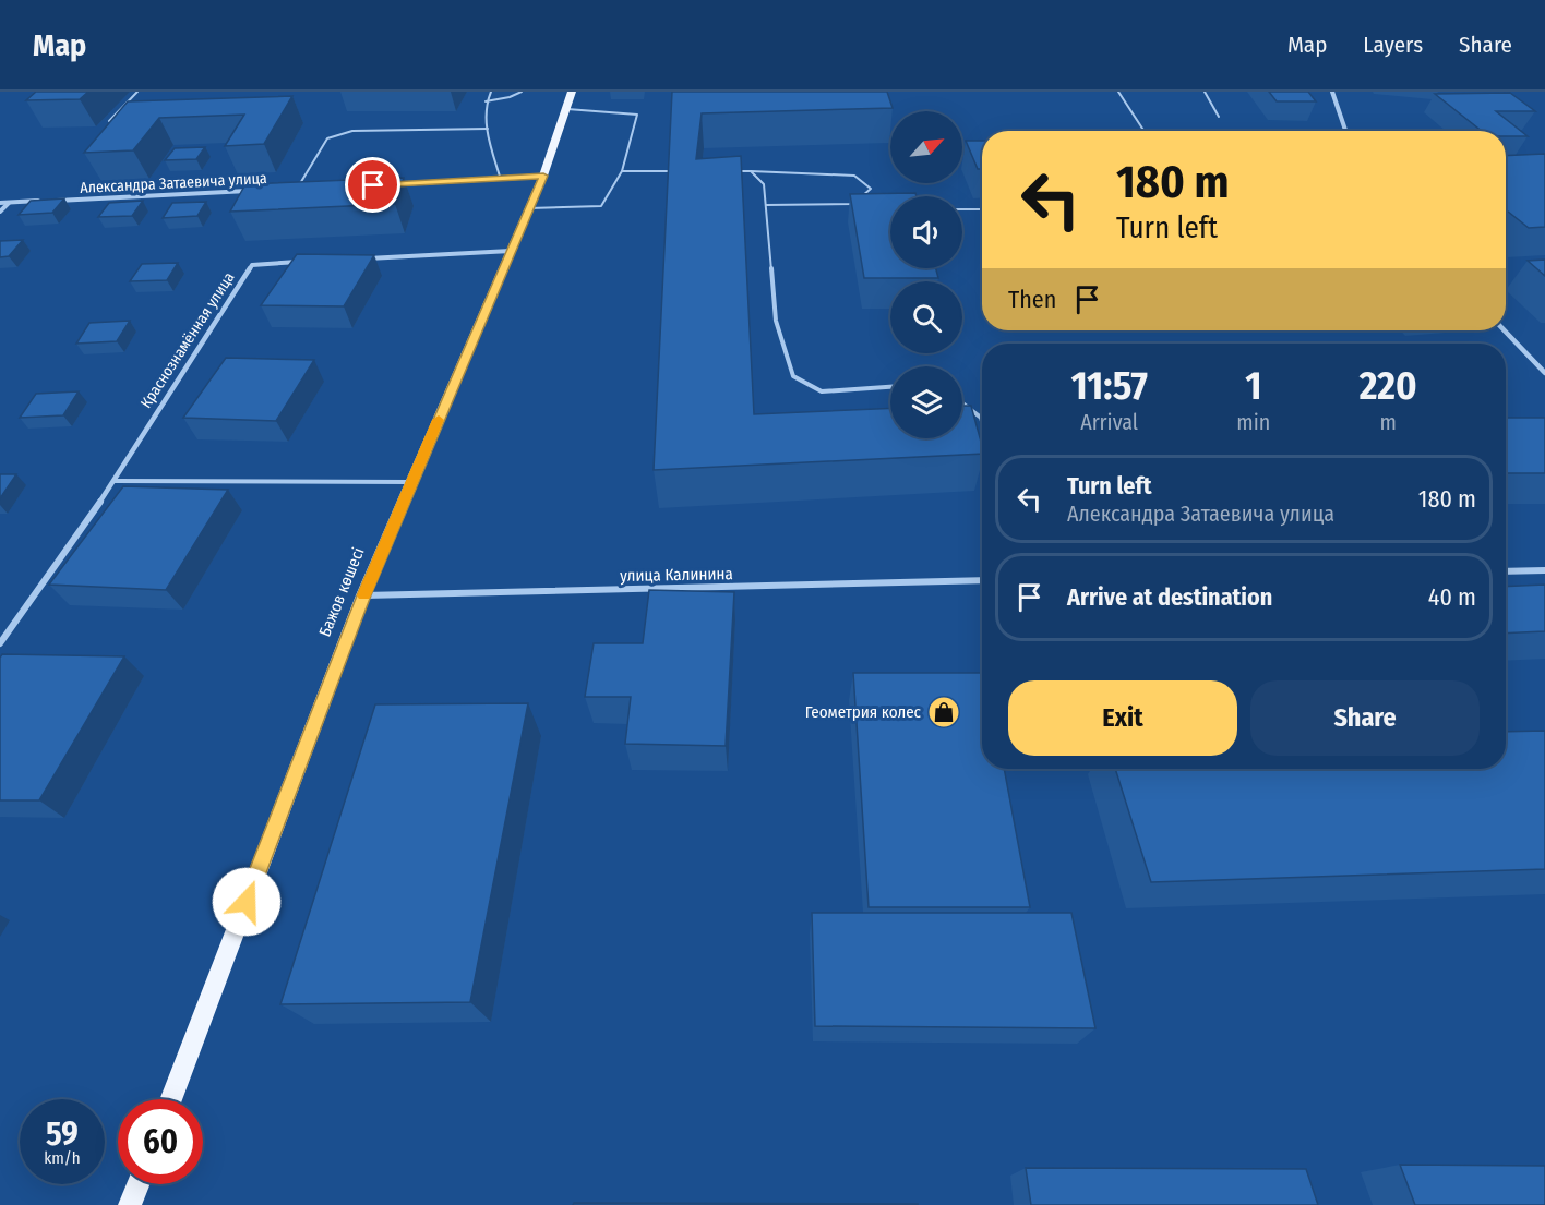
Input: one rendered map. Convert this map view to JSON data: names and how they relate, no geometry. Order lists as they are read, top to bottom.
{
  "streets": {
    "main road": ["Бажов көшесі"],
    "street": ["Александра Затаевича улица", "Краснознамённая улица", "улица Калинина"]
  },
  "crossings": [
    ["улица Калинина", "Бажов көшесі"]
  ],
  "places": {
    "shop": ["Геометрия колес"]
  },
  "north": "top right",
  "page": {
    "header": "Map",
    "nav": ["Map", "Layers", "Share"],
    "turn": ["180 m", "Turn left"],
    "then": "Then",
    "eta": [
      "11:57",
      "Arrival",
      "1",
      "min",
      "220",
      "m"
    ],
    "list": [
      {
        "name": "Turn left",
        "note": "Александра Затаевича улица",
        "value": "180 m"
      },
      {
        "name": "Arrive at destination",
        "value": "40 m"
      }
    ],
    "buttons": ["Exit", "Share"],
    "speed": "59 km/h",
    "limit": "60"
  }
}
